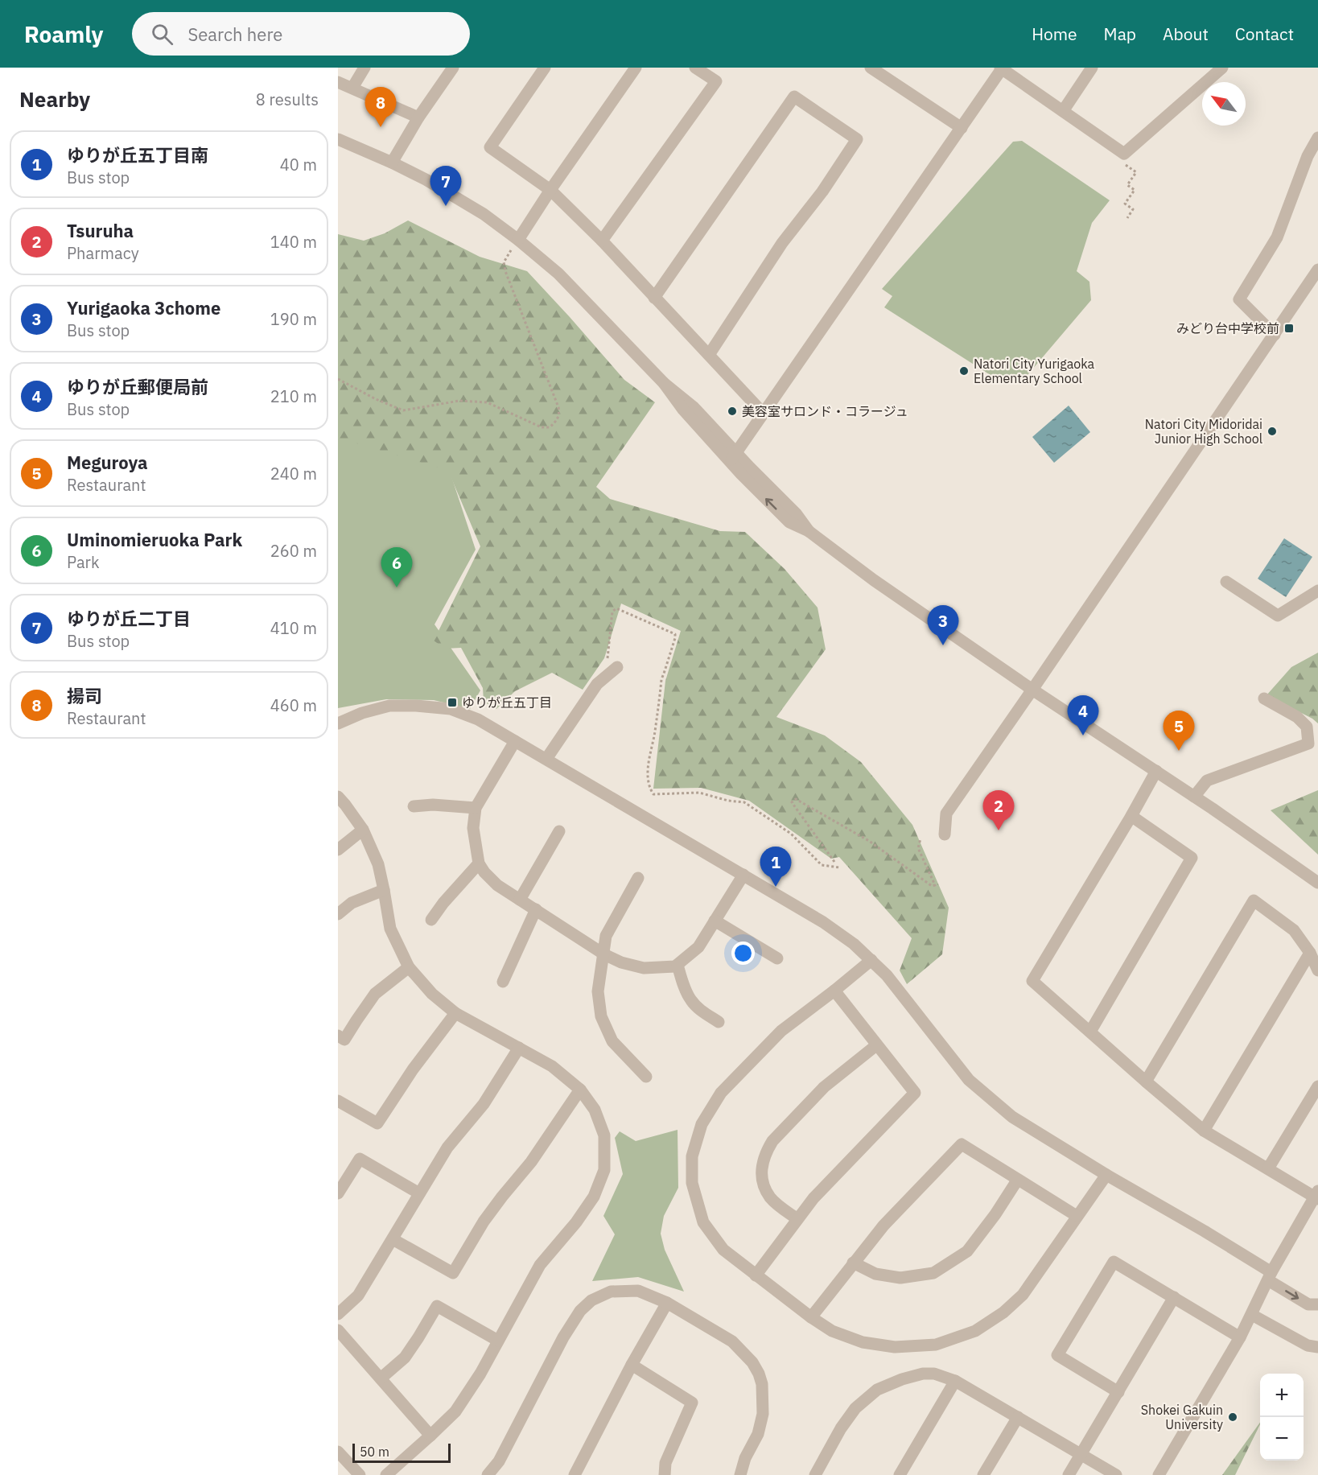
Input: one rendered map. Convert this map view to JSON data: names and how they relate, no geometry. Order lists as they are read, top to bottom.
{
  "places": {
    "transit": ["みどり台中学校前", "ゆりが丘五丁目"],
    "other": [
      "Natori City Yurigaoka Elementary School",
      "美容室サロンド・コラージュ",
      "Natori City Midoridai Junior High School",
      "Shokei Gakuin University"
    ]
  },
  "scale_bar": "50 m",
  "north": "top left",
  "page": {
    "header": "Roamly",
    "search": "Search here",
    "nav": [
      "Home",
      "Map",
      "About",
      "Contact"
    ],
    "heading": ["Nearby", "8 results"],
    "pins": [
      "8",
      "7",
      "6",
      "3",
      "4",
      "5",
      "2",
      "1"
    ],
    "list": [
      {
        "mark": "1",
        "name": "ゆりが丘五丁目南",
        "note": "Bus stop",
        "value": "40 m"
      },
      {
        "mark": "2",
        "name": "Tsuruha",
        "note": "Pharmacy",
        "value": "140 m"
      },
      {
        "mark": "3",
        "name": "Yurigaoka 3chome",
        "note": "Bus stop",
        "value": "190 m"
      },
      {
        "mark": "4",
        "name": "ゆりが丘郵便局前",
        "note": "Bus stop",
        "value": "210 m"
      },
      {
        "mark": "5",
        "name": "Meguroya",
        "note": "Restaurant",
        "value": "240 m"
      },
      {
        "mark": "6",
        "name": "Uminomieruoka Park",
        "note": "Park",
        "value": "260 m"
      },
      {
        "mark": "7",
        "name": "ゆりが丘二丁目",
        "note": "Bus stop",
        "value": "410 m"
      },
      {
        "mark": "8",
        "name": "揚司",
        "note": "Restaurant",
        "value": "460 m"
      }
    ],
    "map_buttons": ["+", "−"],
    "scale": "50 m"
  }
}
